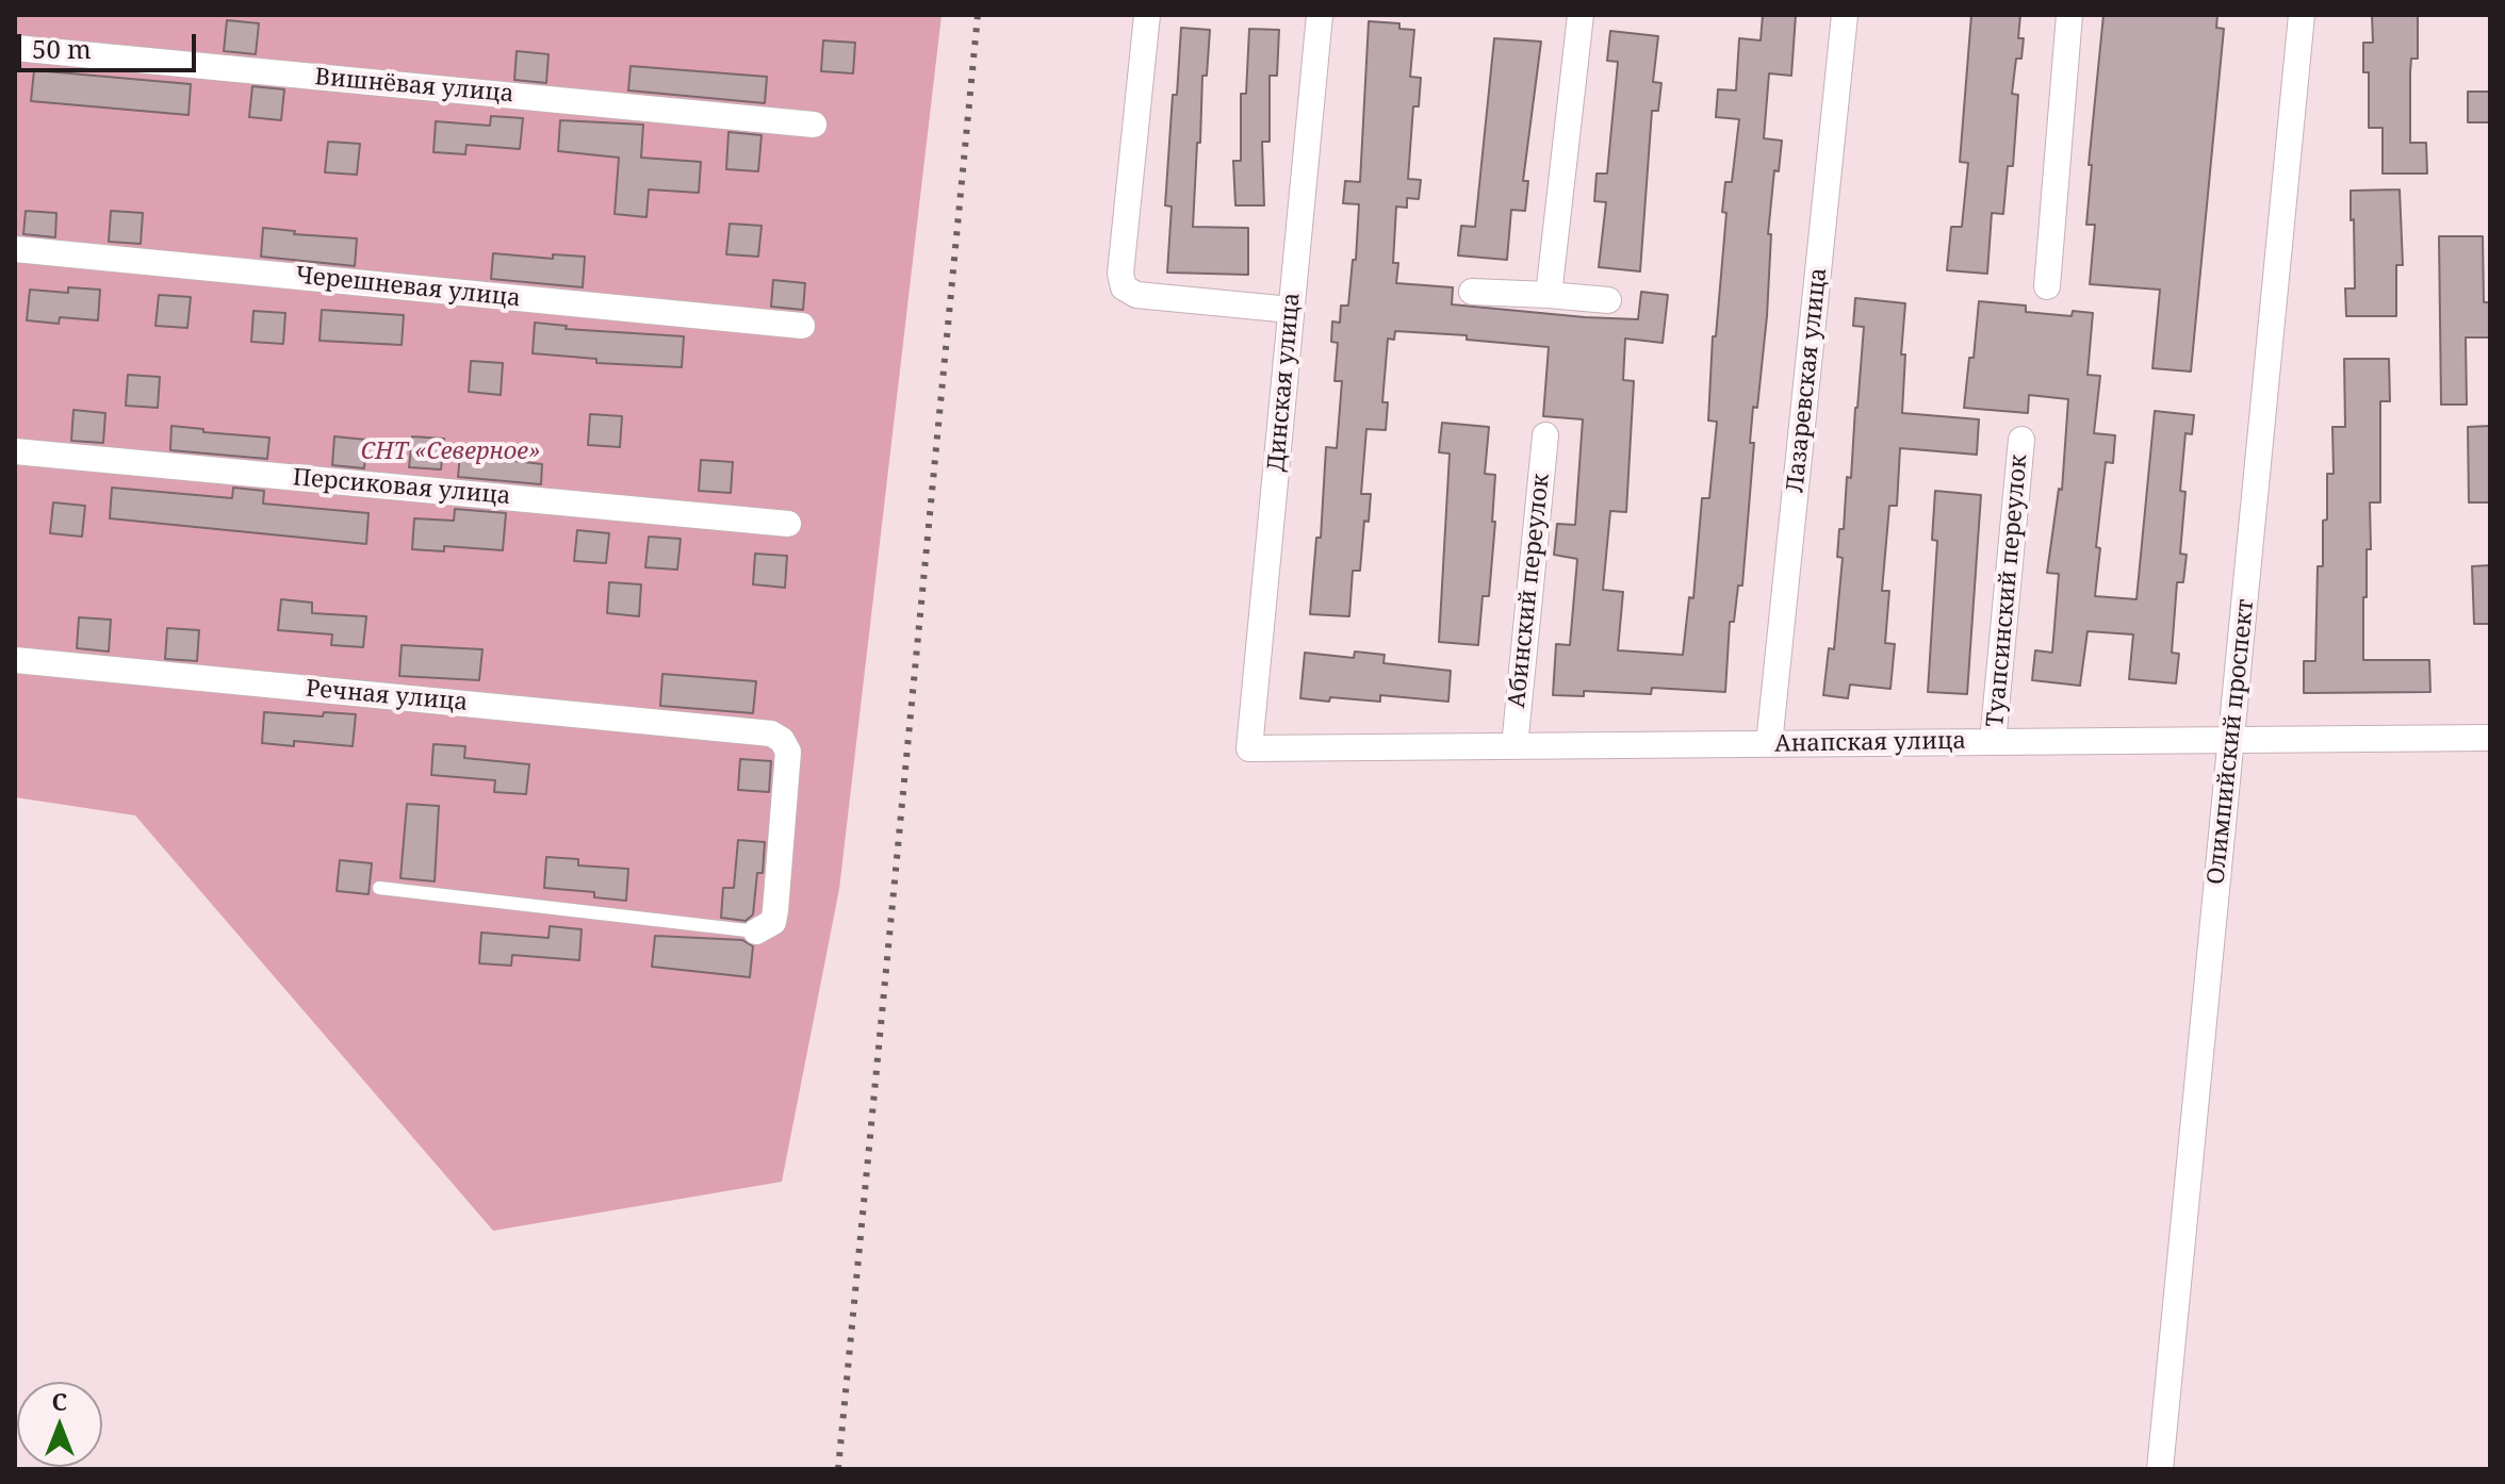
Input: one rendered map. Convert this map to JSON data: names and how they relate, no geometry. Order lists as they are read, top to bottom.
{
  "streets": {
    "street": [
      "Вишнёвая улица",
      "Черешневая улица",
      "Лазаревская улица",
      "Динская улица",
      "Персиковая улица",
      "Абинский переулок",
      "Туапсинский переулок",
      "Речная улица",
      "Олимпийский проспект",
      "Анапская улица"
    ]
  },
  "crossings": [
    ["Лазаревская улица", "Анапская улица"],
    ["Динская улица", "Анапская улица"],
    ["Абинский переулок", "Анапская улица"],
    ["Туапсинский переулок", "Анапская улица"],
    ["Олимпийский проспект", "Анапская улица"]
  ],
  "parks": ["СНТ «Северное»"],
  "scale_bar": "50 m",
  "north": "top"
}
